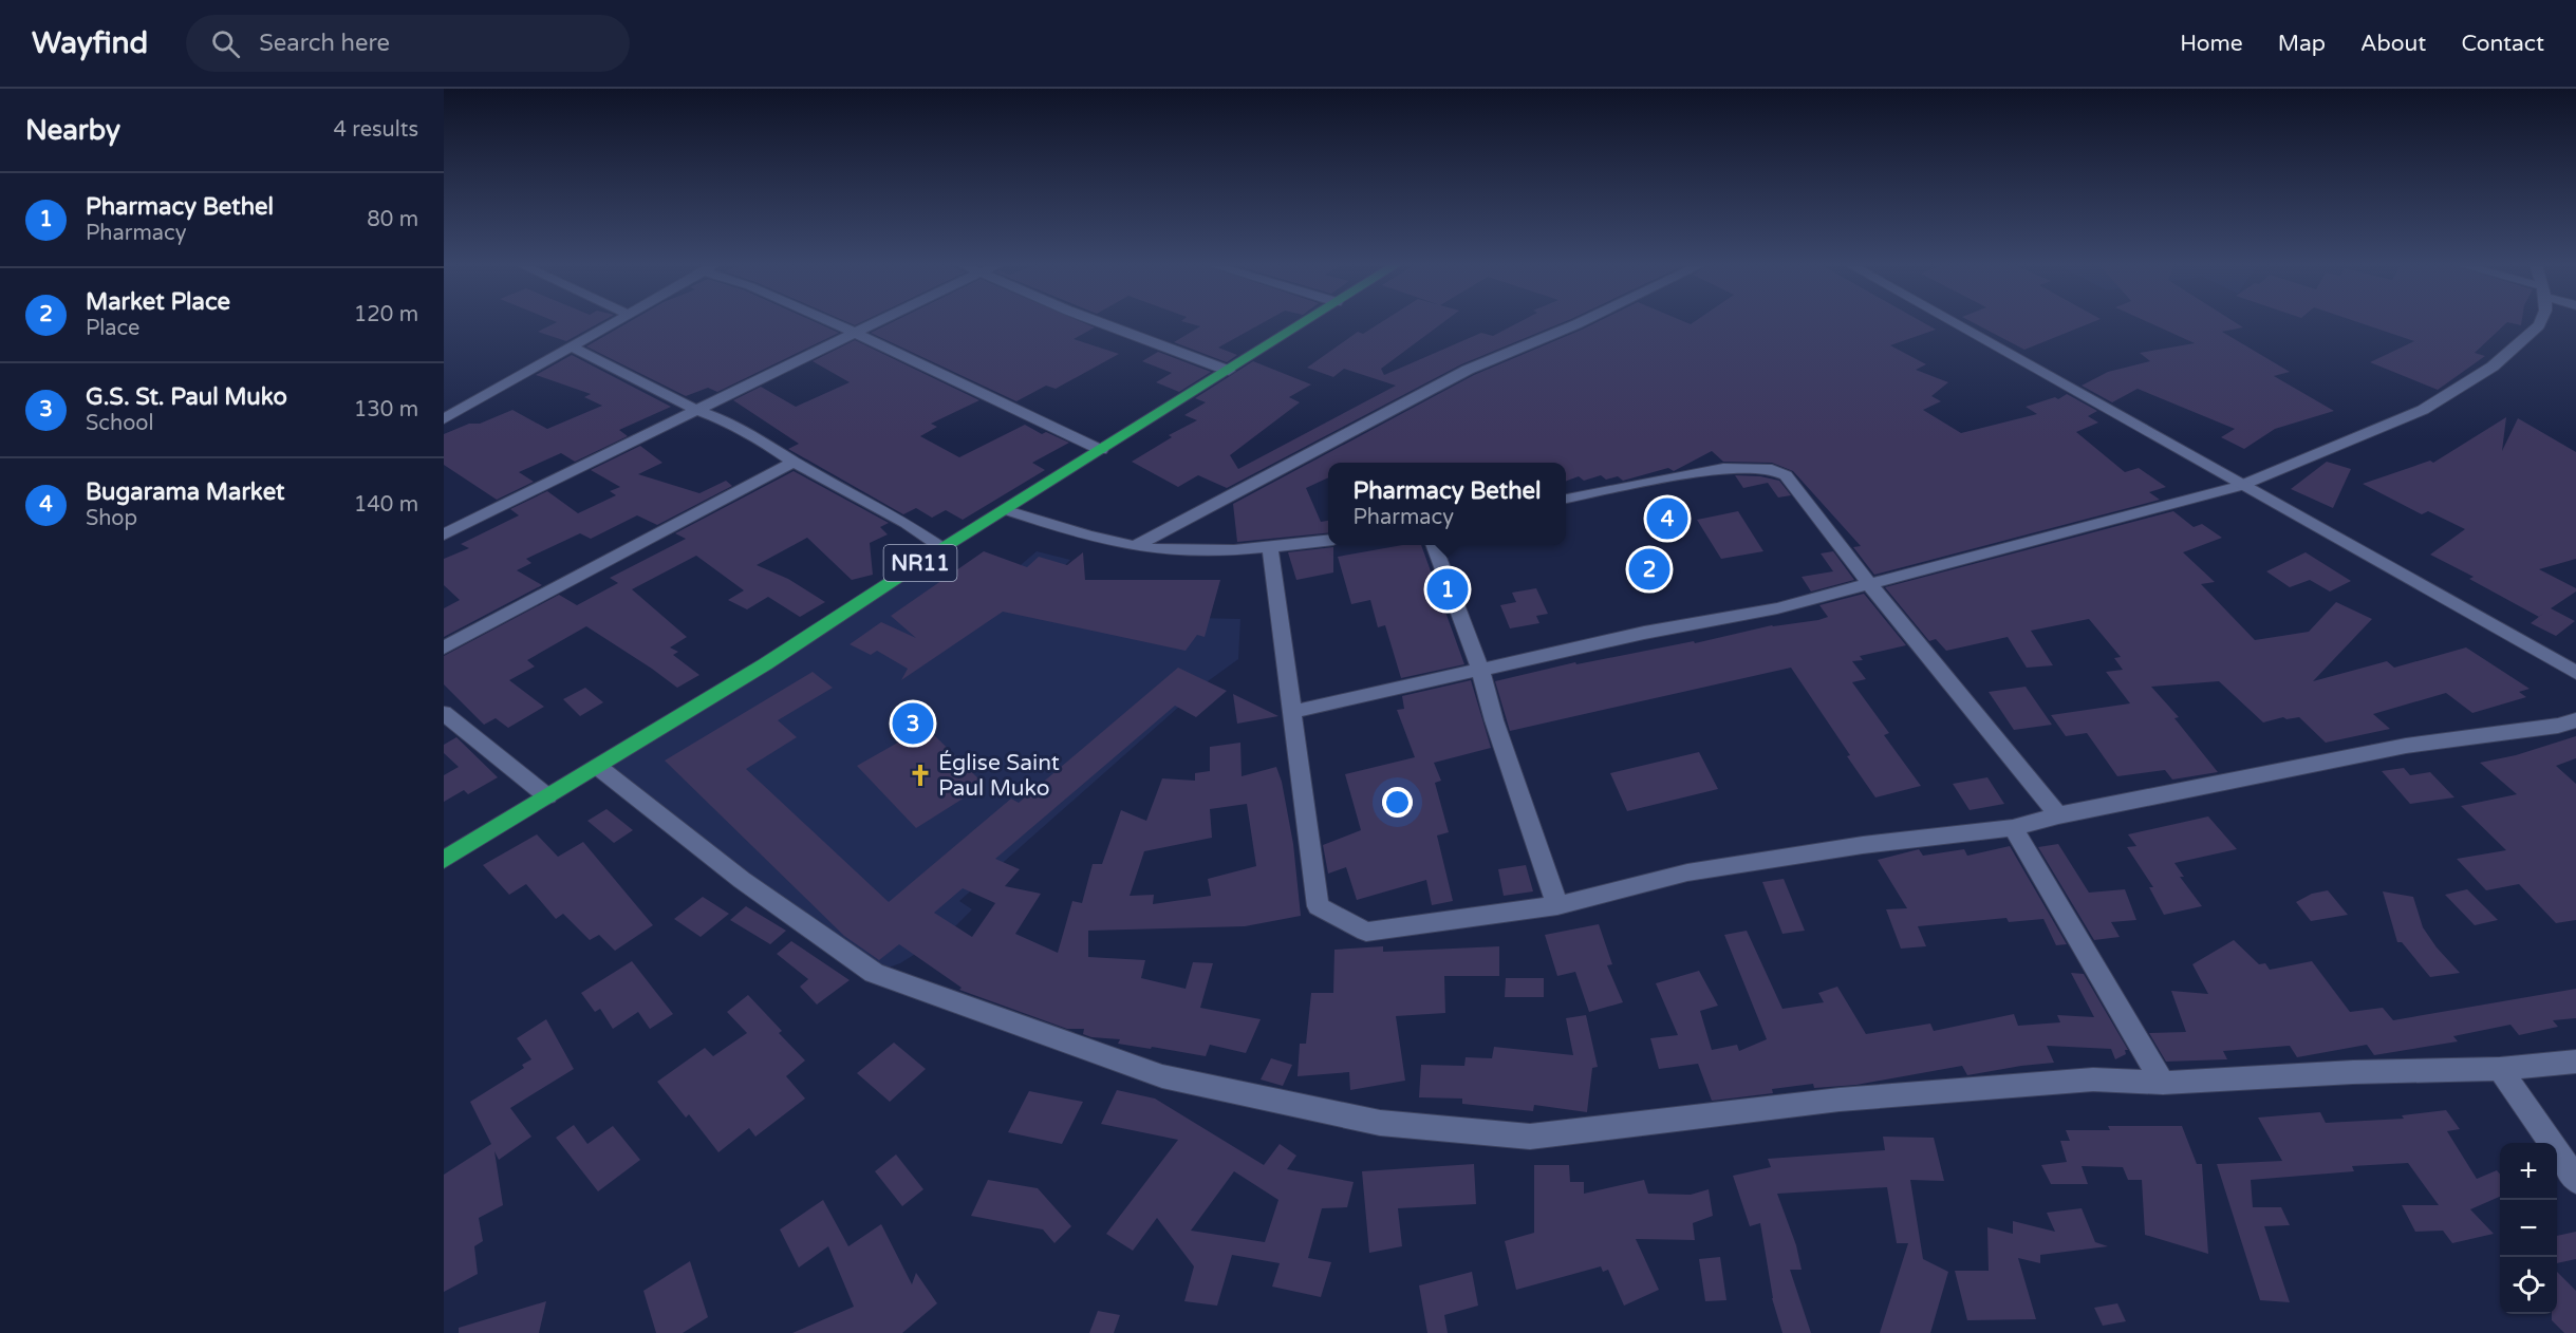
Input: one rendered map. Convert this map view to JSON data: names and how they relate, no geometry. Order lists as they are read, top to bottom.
{
  "streets": {
    "highway": ["NR11"]
  },
  "places": {
    "church": ["Église Saint Paul Muko"]
  },
  "page": {
    "header": "Wayfind",
    "search": "Search here",
    "nav": [
      "Home",
      "Map",
      "About",
      "Contact"
    ],
    "heading": ["Nearby", "4 results"],
    "list": [
      {
        "mark": "1",
        "name": "Pharmacy Bethel",
        "note": "Pharmacy",
        "value": "80 m"
      },
      {
        "mark": "2",
        "name": "Market Place",
        "note": "Place",
        "value": "120 m"
      },
      {
        "mark": "3",
        "name": "G.S. St. Paul Muko",
        "note": "School",
        "value": "130 m"
      },
      {
        "mark": "4",
        "name": "Bugarama Market",
        "note": "Shop",
        "value": "140 m"
      }
    ],
    "popup": ["Pharmacy Bethel", "Pharmacy"],
    "pins": [
      "4",
      "2",
      "1",
      "3"
    ],
    "map_buttons": ["+", "−"]
  }
}
